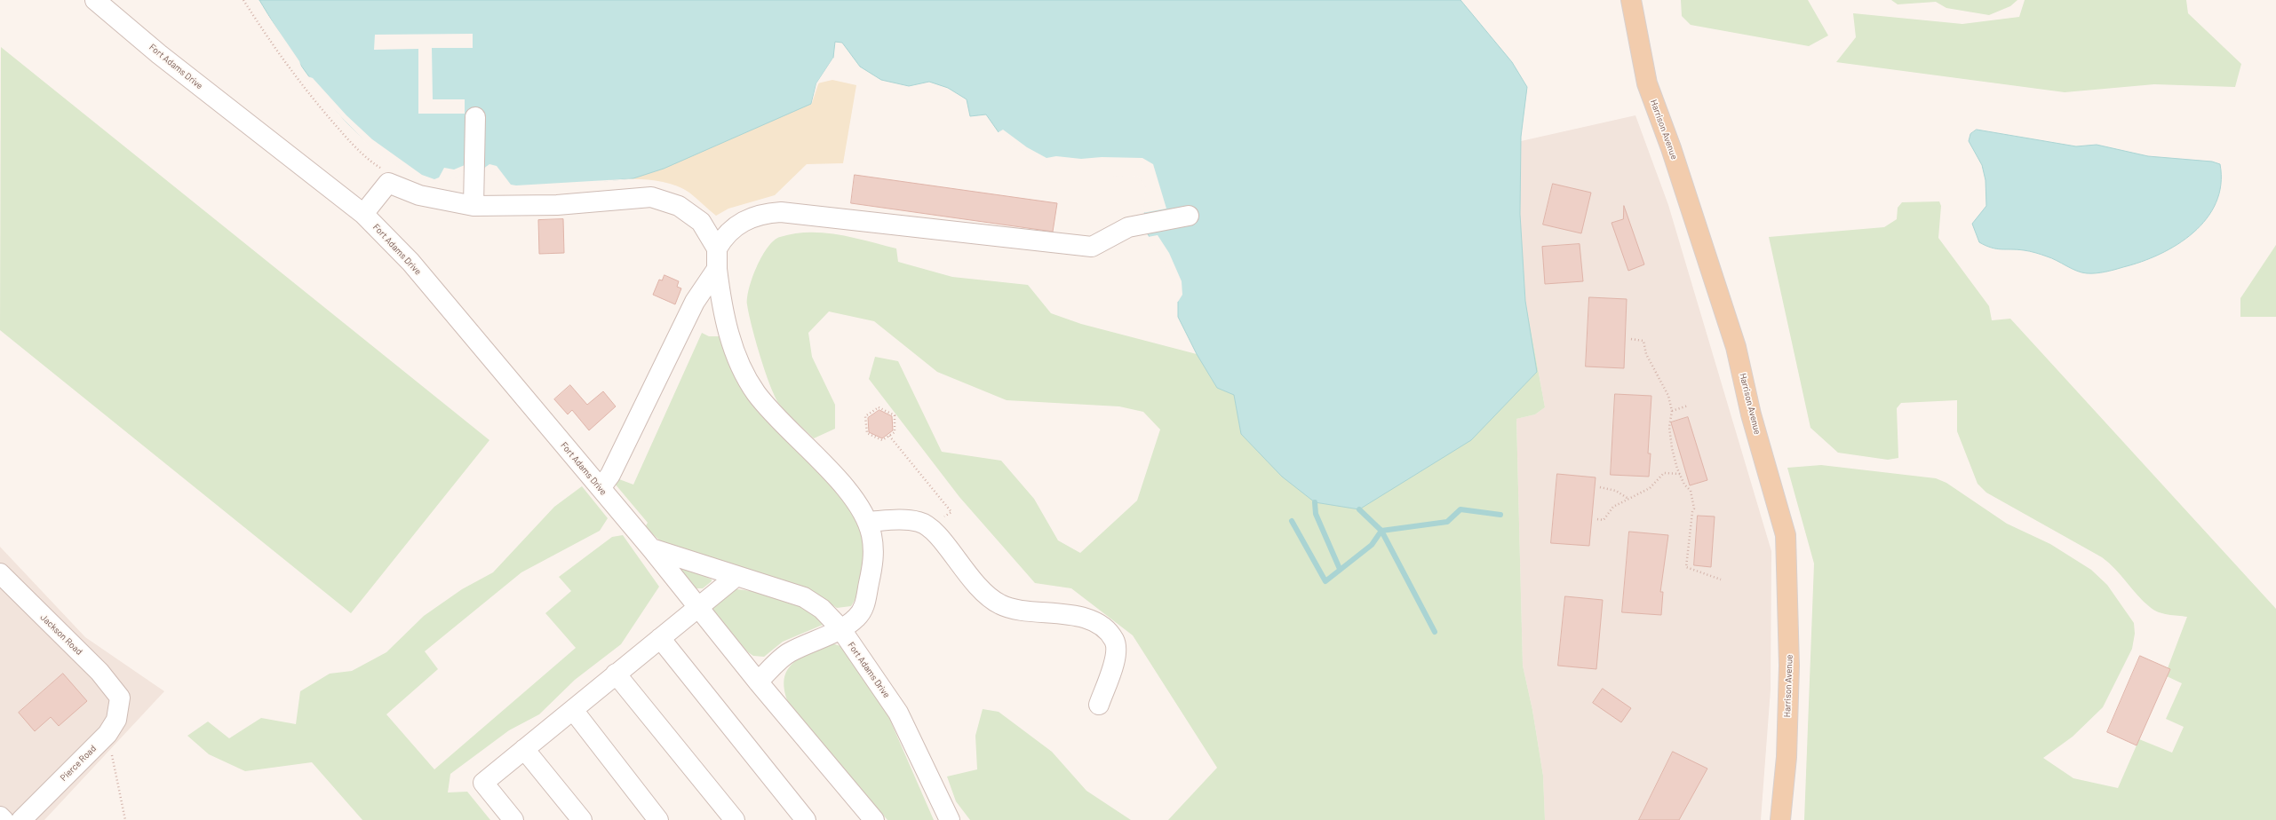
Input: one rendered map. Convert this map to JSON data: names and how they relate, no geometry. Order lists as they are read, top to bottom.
{
  "streets": {
    "main road": ["Harrison Avenue"],
    "street": ["Fort Adams Drive", "Jackson Road", "Pierce Road"]
  },
  "crossings": [
    ["Jackson Road", "Pierce Road"]
  ]
}
